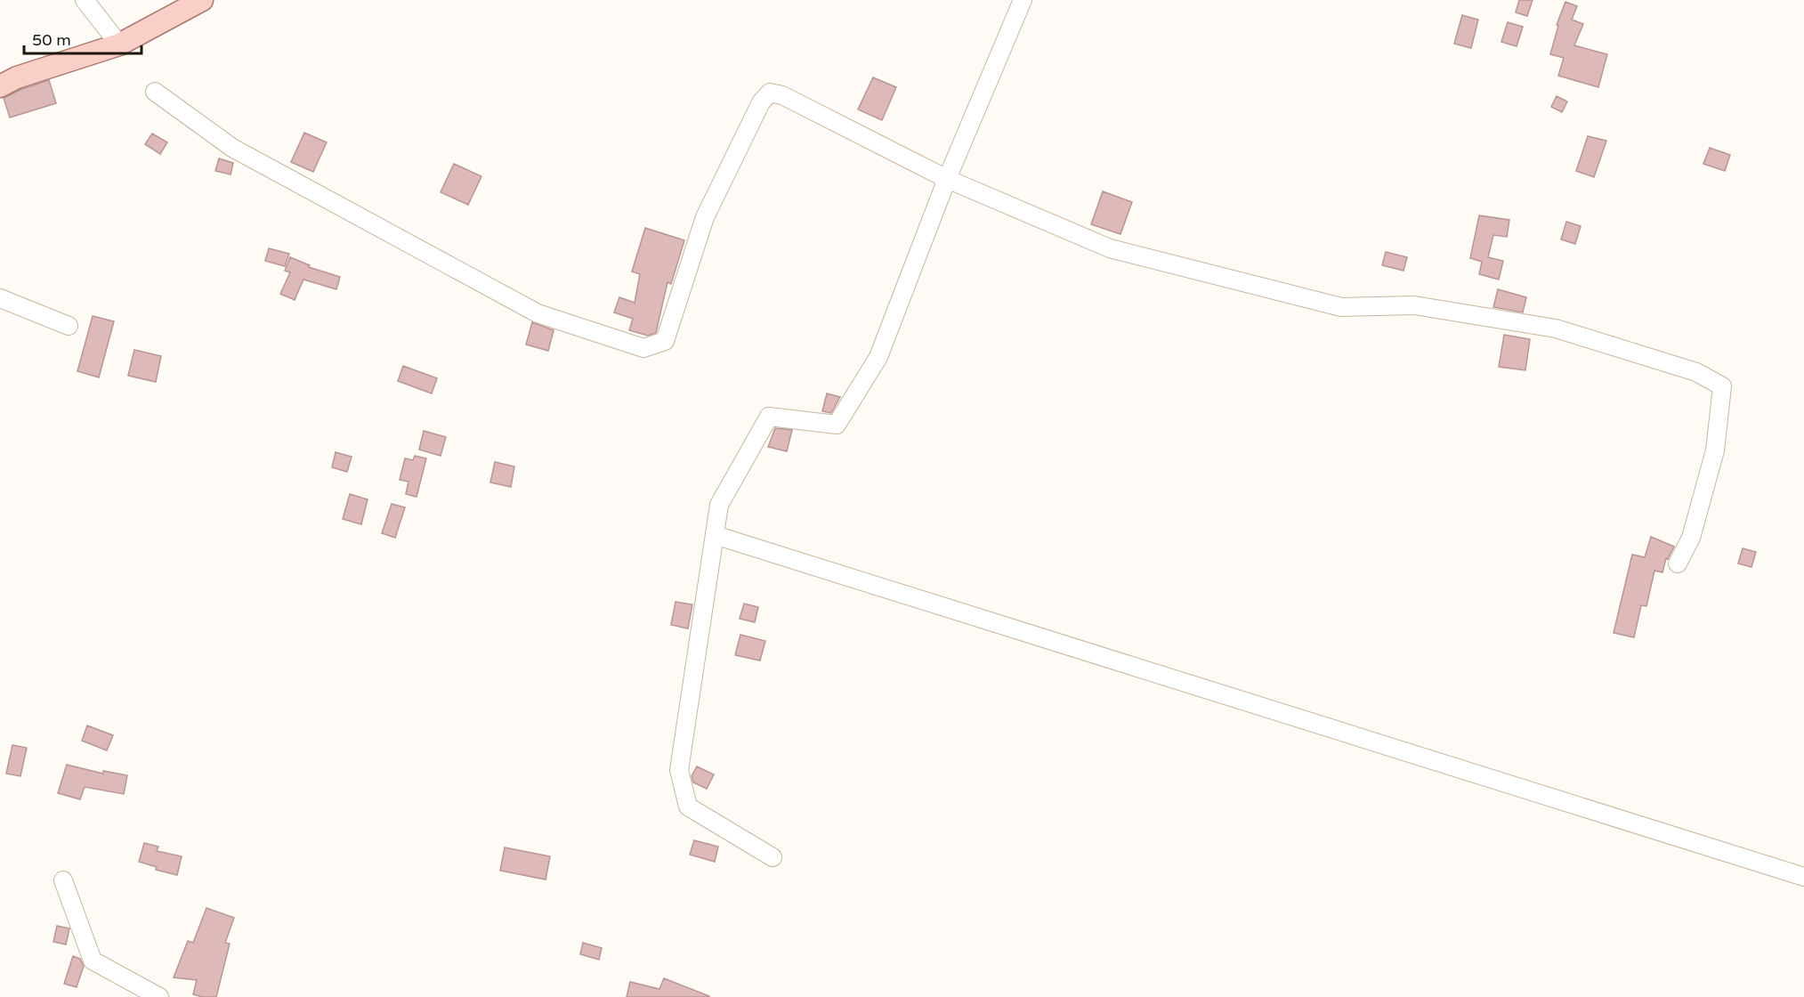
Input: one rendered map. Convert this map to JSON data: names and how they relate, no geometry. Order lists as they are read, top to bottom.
{
  "scale_bar": "50 m"
}
